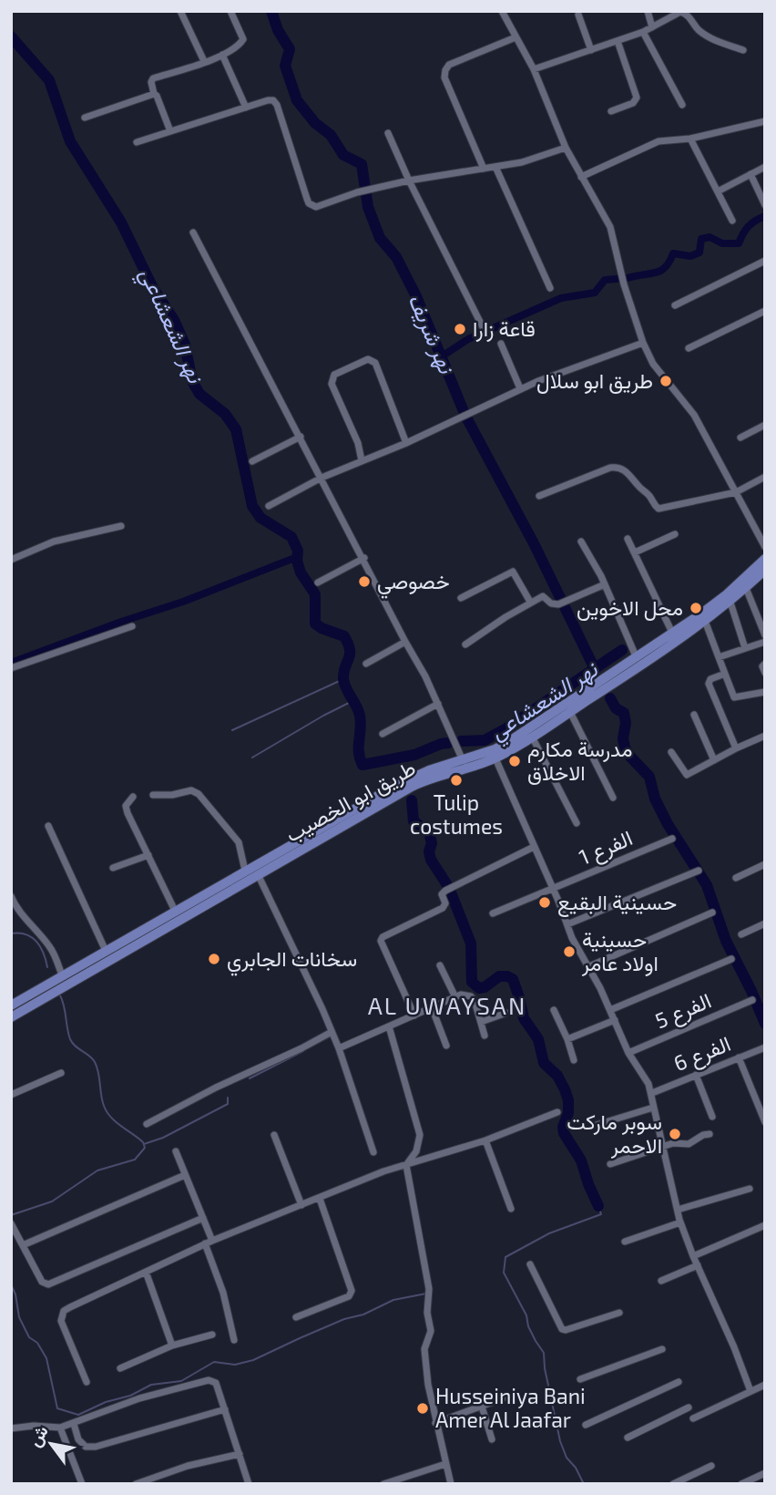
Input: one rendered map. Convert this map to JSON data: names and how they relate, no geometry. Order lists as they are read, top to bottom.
{
  "streets": {
    "main road": ["طريق ابو الخصيب"],
    "street": ["الفرع 1", "الفرع 5", "الفرع 6"]
  },
  "districts": ["AL UWAYSAN"],
  "water": ["نهر الشعشاعي", "نهر شريف"],
  "places": [
    "قاعة زارا",
    "طريق ابو سلال",
    "خصوصي",
    "محل الاخوين",
    "مدرسة مكارم الاخلاق",
    "Tulip costumes",
    "حسينية البقيع",
    "حسينية اولاد عامر",
    "سخانات الجابري",
    "سوبر ماركت الاحمر",
    "Husseiniya Bani Amer Al Jaafar"
  ],
  "north": "top left"
}
